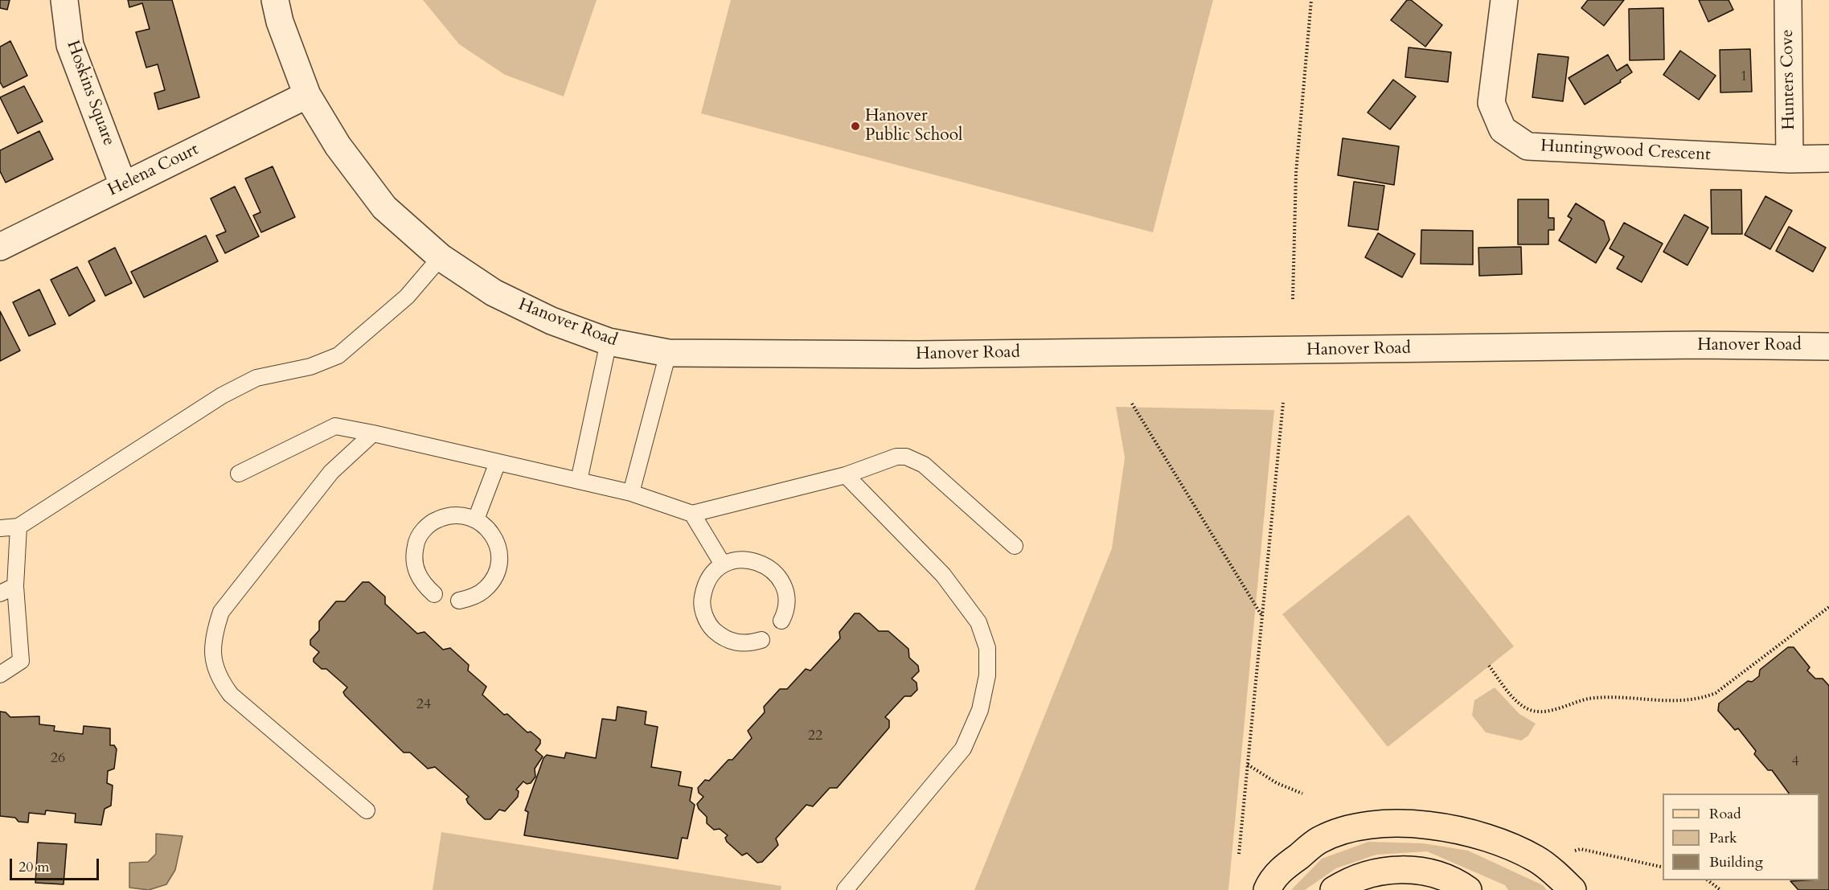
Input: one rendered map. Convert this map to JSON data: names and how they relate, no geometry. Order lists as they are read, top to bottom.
{
  "streets": {
    "street": [
      "Hunters Cove",
      "Hoskins Square",
      "Huntingwood Crescent",
      "Helena Court",
      "Hanover Road"
    ]
  },
  "crossings": [
    ["Hunters Cove", "Huntingwood Crescent"],
    ["Hoskins Square", "Helena Court"],
    ["Helena Court", "Hanover Road"]
  ],
  "places": ["Hanover Public School"],
  "house_numbers": [
    "1",
    "24",
    "22",
    "26",
    "4"
  ],
  "legend": ["Road", "Park", "Building"],
  "scale_bar": "20 m"
}
